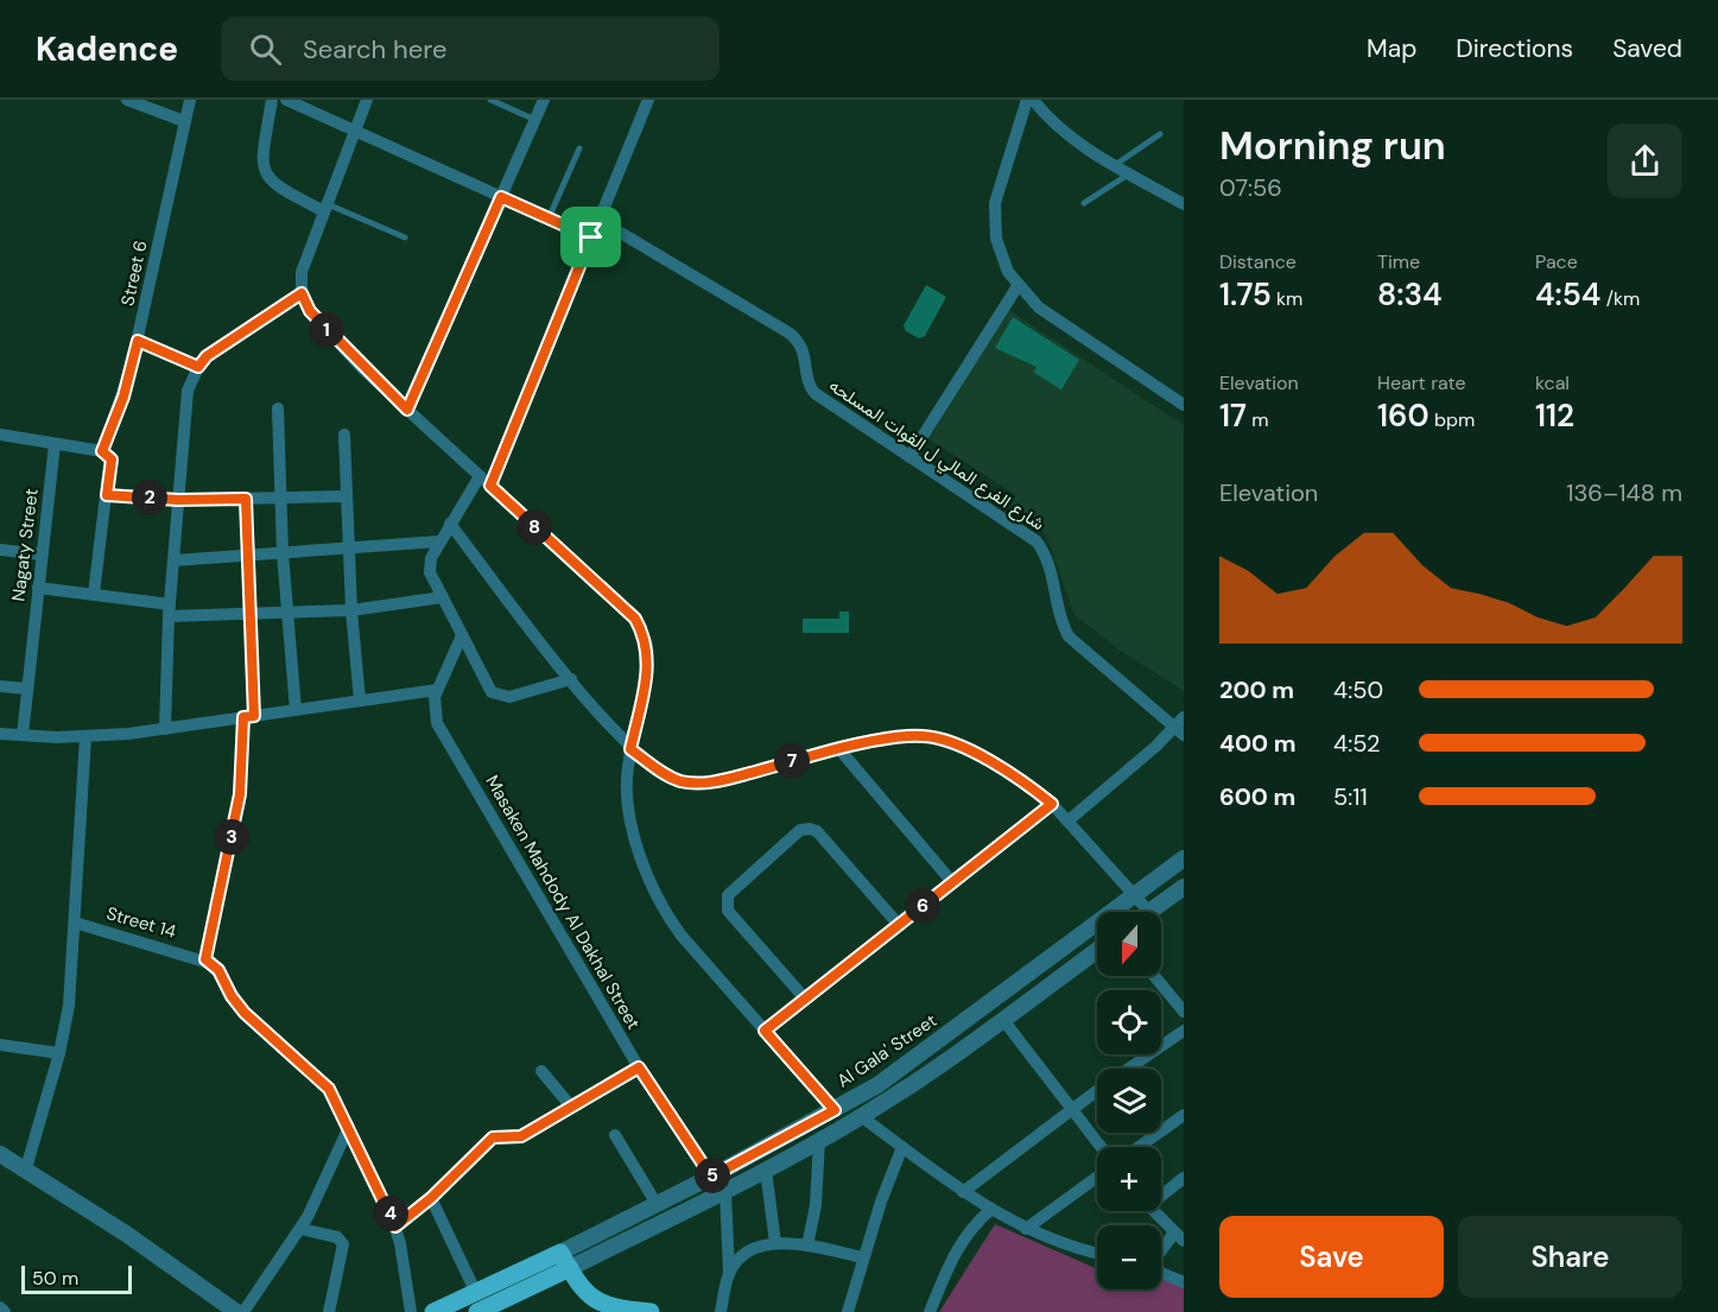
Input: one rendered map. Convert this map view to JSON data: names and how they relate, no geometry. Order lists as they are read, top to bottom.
{
  "streets": {
    "main road": ["Al Gala' Street"],
    "street": [
      "Street 6",
      "شارع الفرع المالي ل القوات المسلحه",
      "Nagaty Street",
      "Masaken Mahdody Al Dakhal Street",
      "Street 14"
    ]
  },
  "crossings": [
    ["Masaken Mahdody Al Dakhal Street", "Al Gala' Street"]
  ],
  "scale_bar": "50 m",
  "north": "bottom",
  "page": {
    "header": "Kadence",
    "search": "Search here",
    "nav": ["Map", "Directions", "Saved"],
    "heading": ["Morning run", "07:56"],
    "stats": [
      ["Distance", "1.75 km"],
      ["Time", "8:34"],
      ["Pace", "4:54 /km"],
      ["Elevation", "17 m"],
      ["Heart rate", "160 bpm"],
      ["kcal", "112"]
    ],
    "pins": [
      "1",
      "2",
      "8",
      "7",
      "3",
      "6",
      "5",
      "4"
    ],
    "chart": ["Elevation", "136–148 m"],
    "list": [
      {
        "name": "200 m",
        "note": "4:50"
      },
      {
        "name": "400 m",
        "note": "4:52"
      },
      {
        "name": "600 m",
        "note": "5:11"
      }
    ],
    "map_buttons": ["+", "−"],
    "buttons": ["Save", "Share"],
    "scale": "50 m"
  }
}
